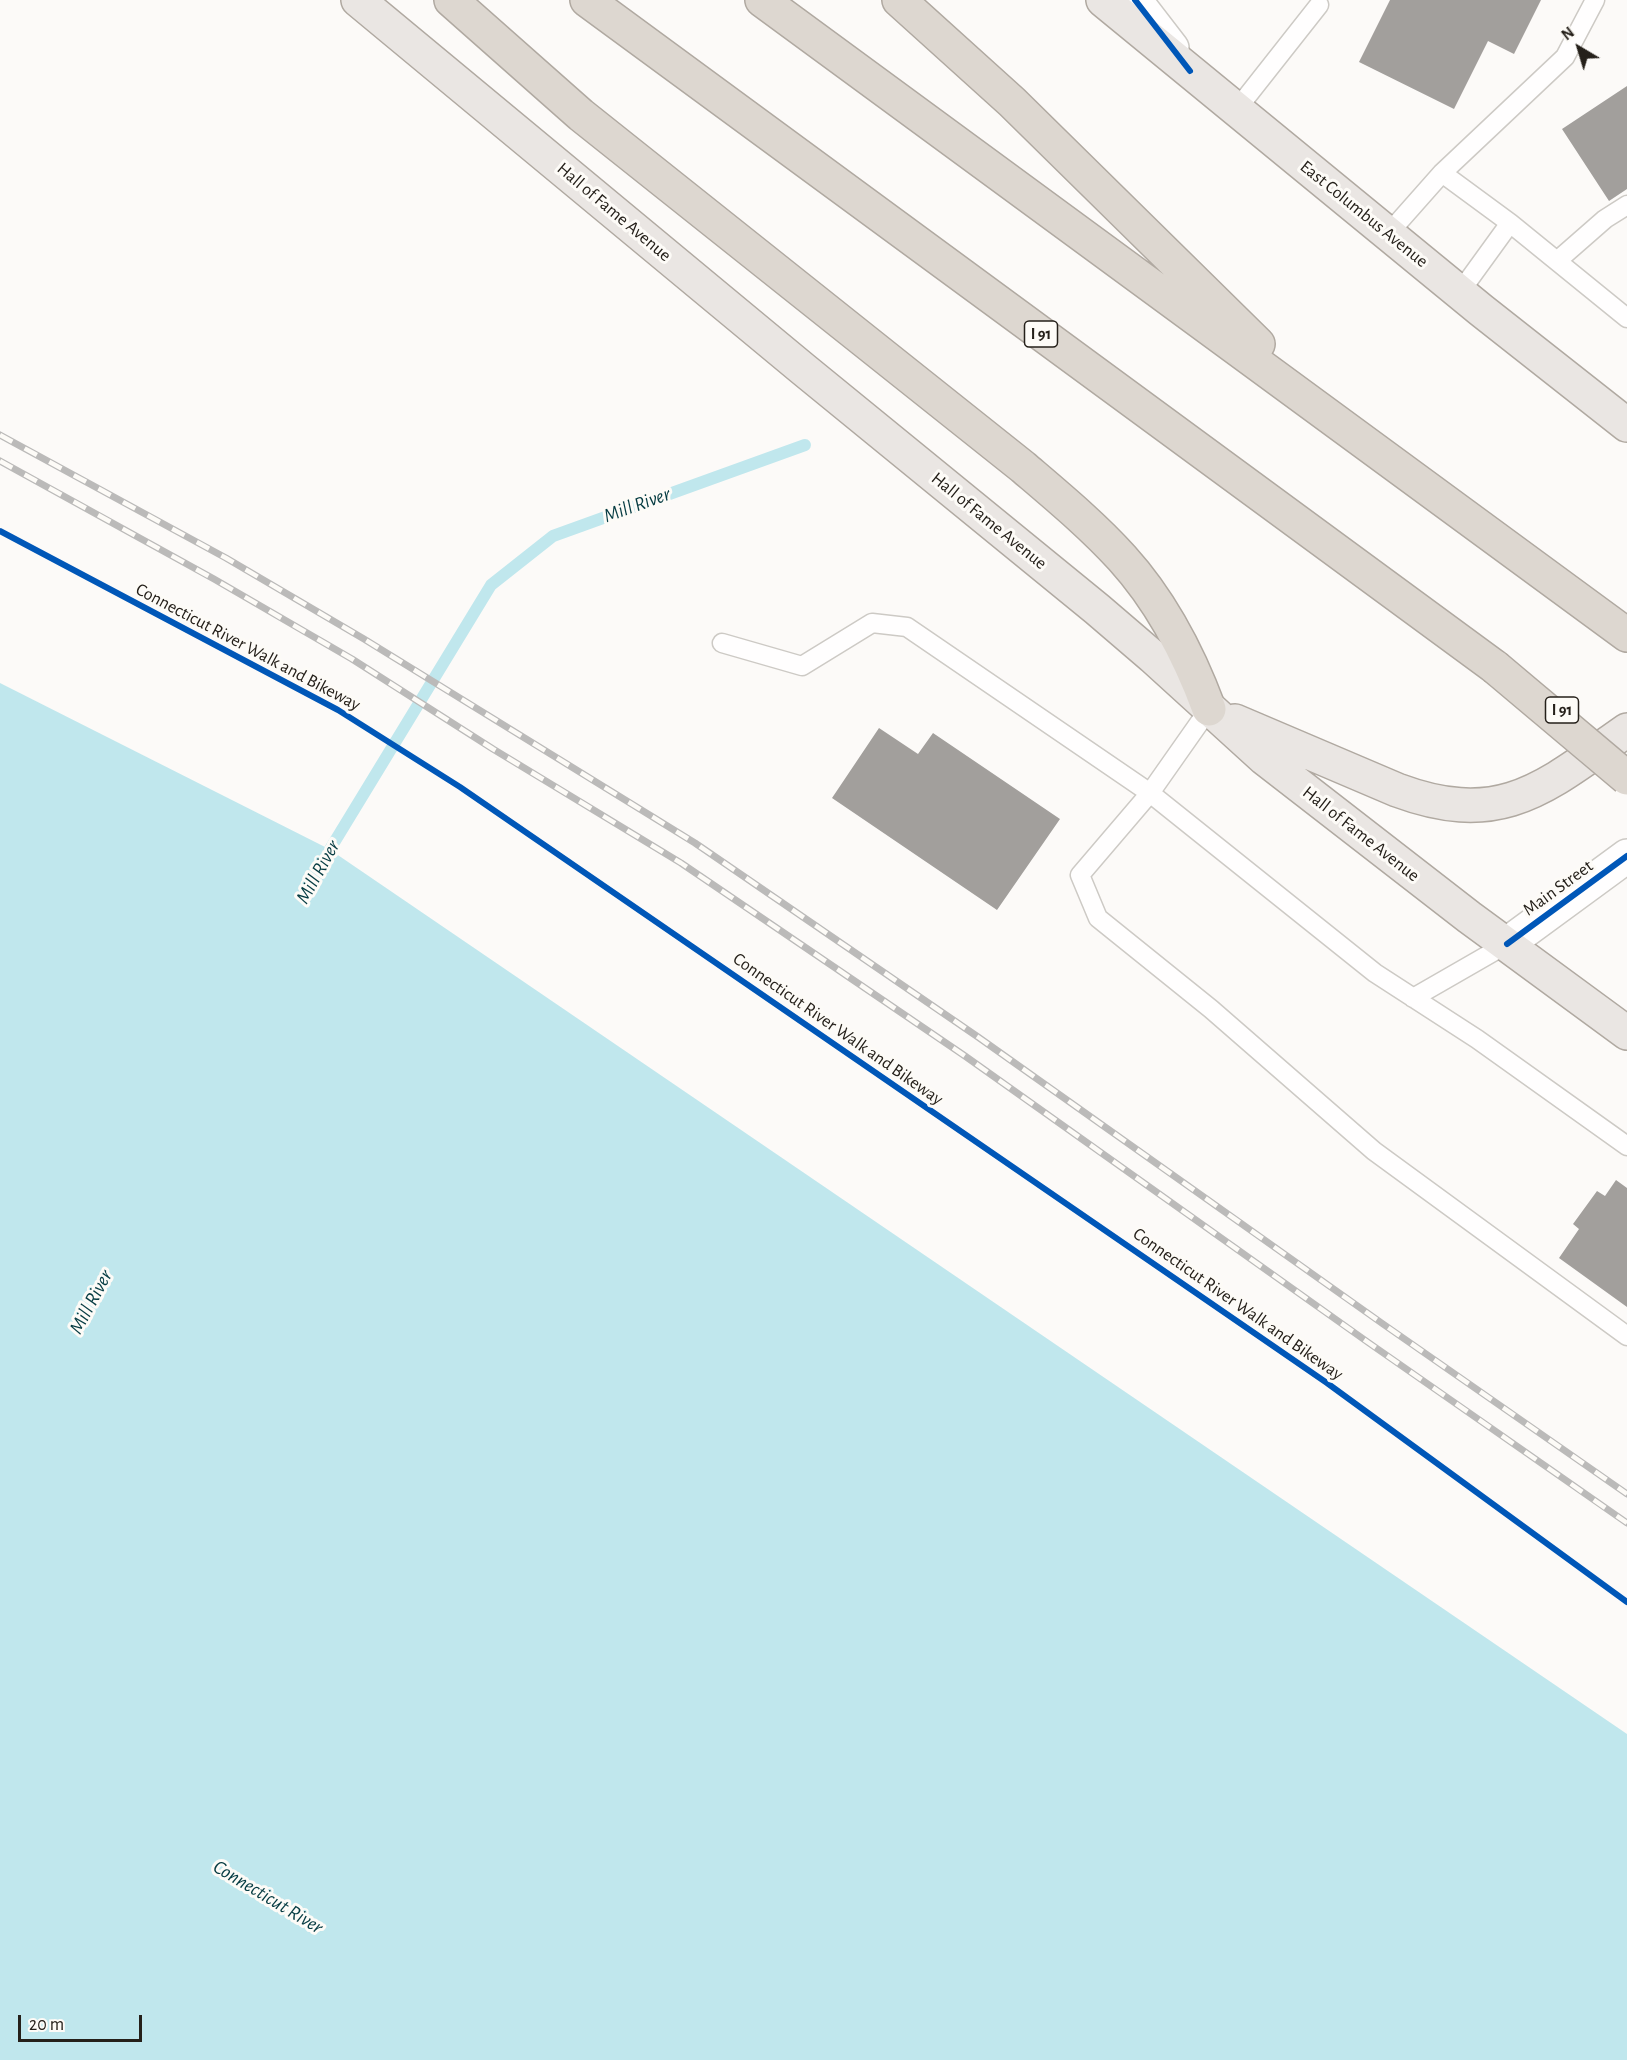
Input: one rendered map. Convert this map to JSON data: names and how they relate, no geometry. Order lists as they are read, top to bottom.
{
  "streets": {
    "highway": ["I 91"],
    "main road": ["Hall of Fame Avenue", "East Columbus Avenue", "Main Street"],
    "cycle path": ["Connecticut River Walk and Bikeway"]
  },
  "crossings": [
    ["Hall of Fame Avenue", "Main Street"]
  ],
  "water": ["Mill River", "Connecticut River"],
  "scale_bar": "20 m",
  "north": "top left"
}
